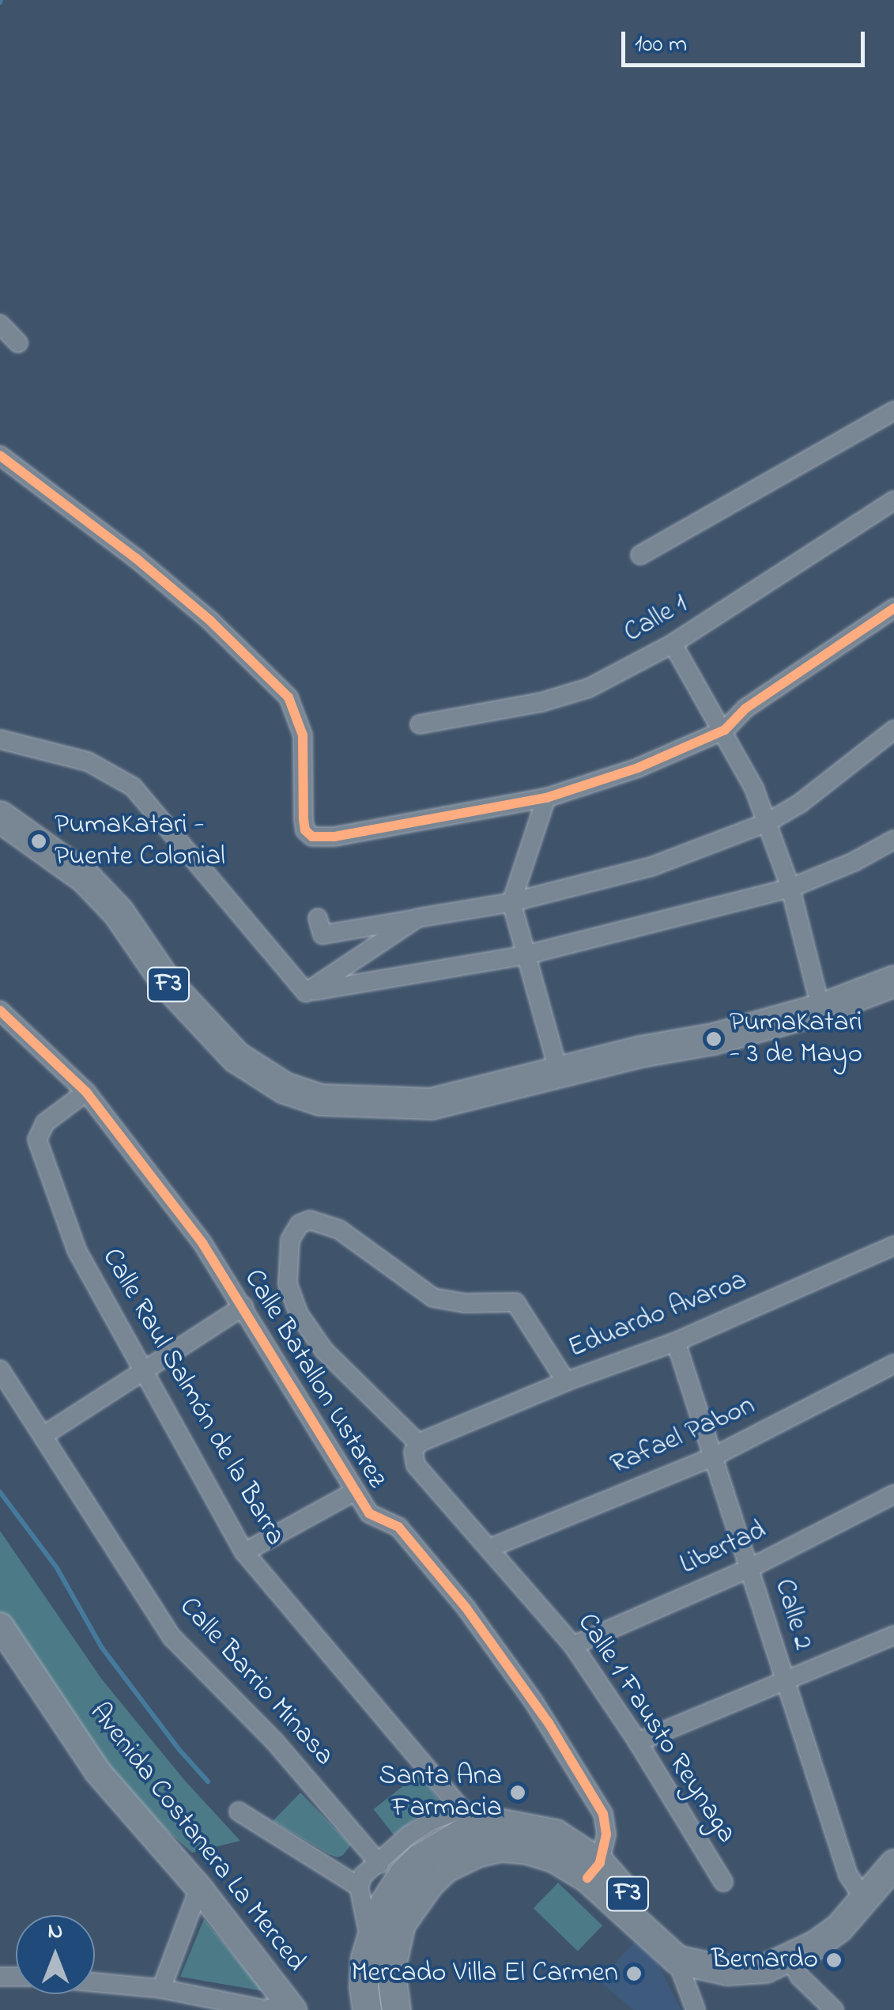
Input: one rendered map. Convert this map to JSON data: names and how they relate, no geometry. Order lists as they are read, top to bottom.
{
  "streets": {
    "highway": ["F3"],
    "main road": ["Avenida Costanera La Merced"],
    "street": [
      "Calle 1",
      "Eduardo Avaroa",
      "Calle Batallon Ustarez",
      "Calle Raul Salmón de la Barra",
      "Rafael Pabon",
      "Libertad",
      "Calle 2",
      "Calle Barrio Minasa",
      "Calle 1 Fausto Reynaga"
    ]
  },
  "crossings": [
    ["F3", "Calle Batallon Ustarez"],
    ["F3", "Calle Raul Salmón de la Barra"],
    ["F3", "Calle 2"],
    ["Eduardo Avaroa", "Calle 2"],
    ["Eduardo Avaroa", "Calle 1 Fausto Reynaga"],
    ["Calle Batallon Ustarez", "Calle Raul Salmón de la Barra"],
    ["Rafael Pabon", "Calle 2"],
    ["Rafael Pabon", "Calle 1 Fausto Reynaga"],
    ["Libertad", "Calle 2"],
    ["Libertad", "Calle 1 Fausto Reynaga"]
  ],
  "places": [
    "PumaKatari - Puente Colonial",
    "PumaKatari - 3 de Mayo",
    "Santa Ana Farmacia",
    "Bernardo",
    "Mercado Villa El Carmen"
  ],
  "scale_bar": "100 m",
  "north": "top"
}
